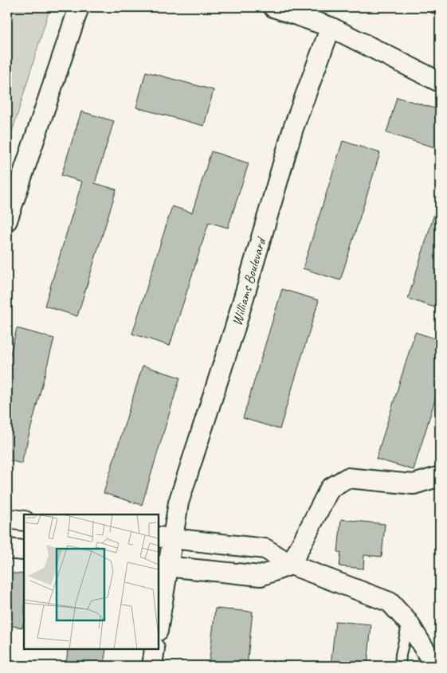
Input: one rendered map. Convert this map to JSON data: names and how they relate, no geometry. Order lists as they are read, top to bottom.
{
  "streets": {
    "street": ["Williams Boulevard"]
  }
}
